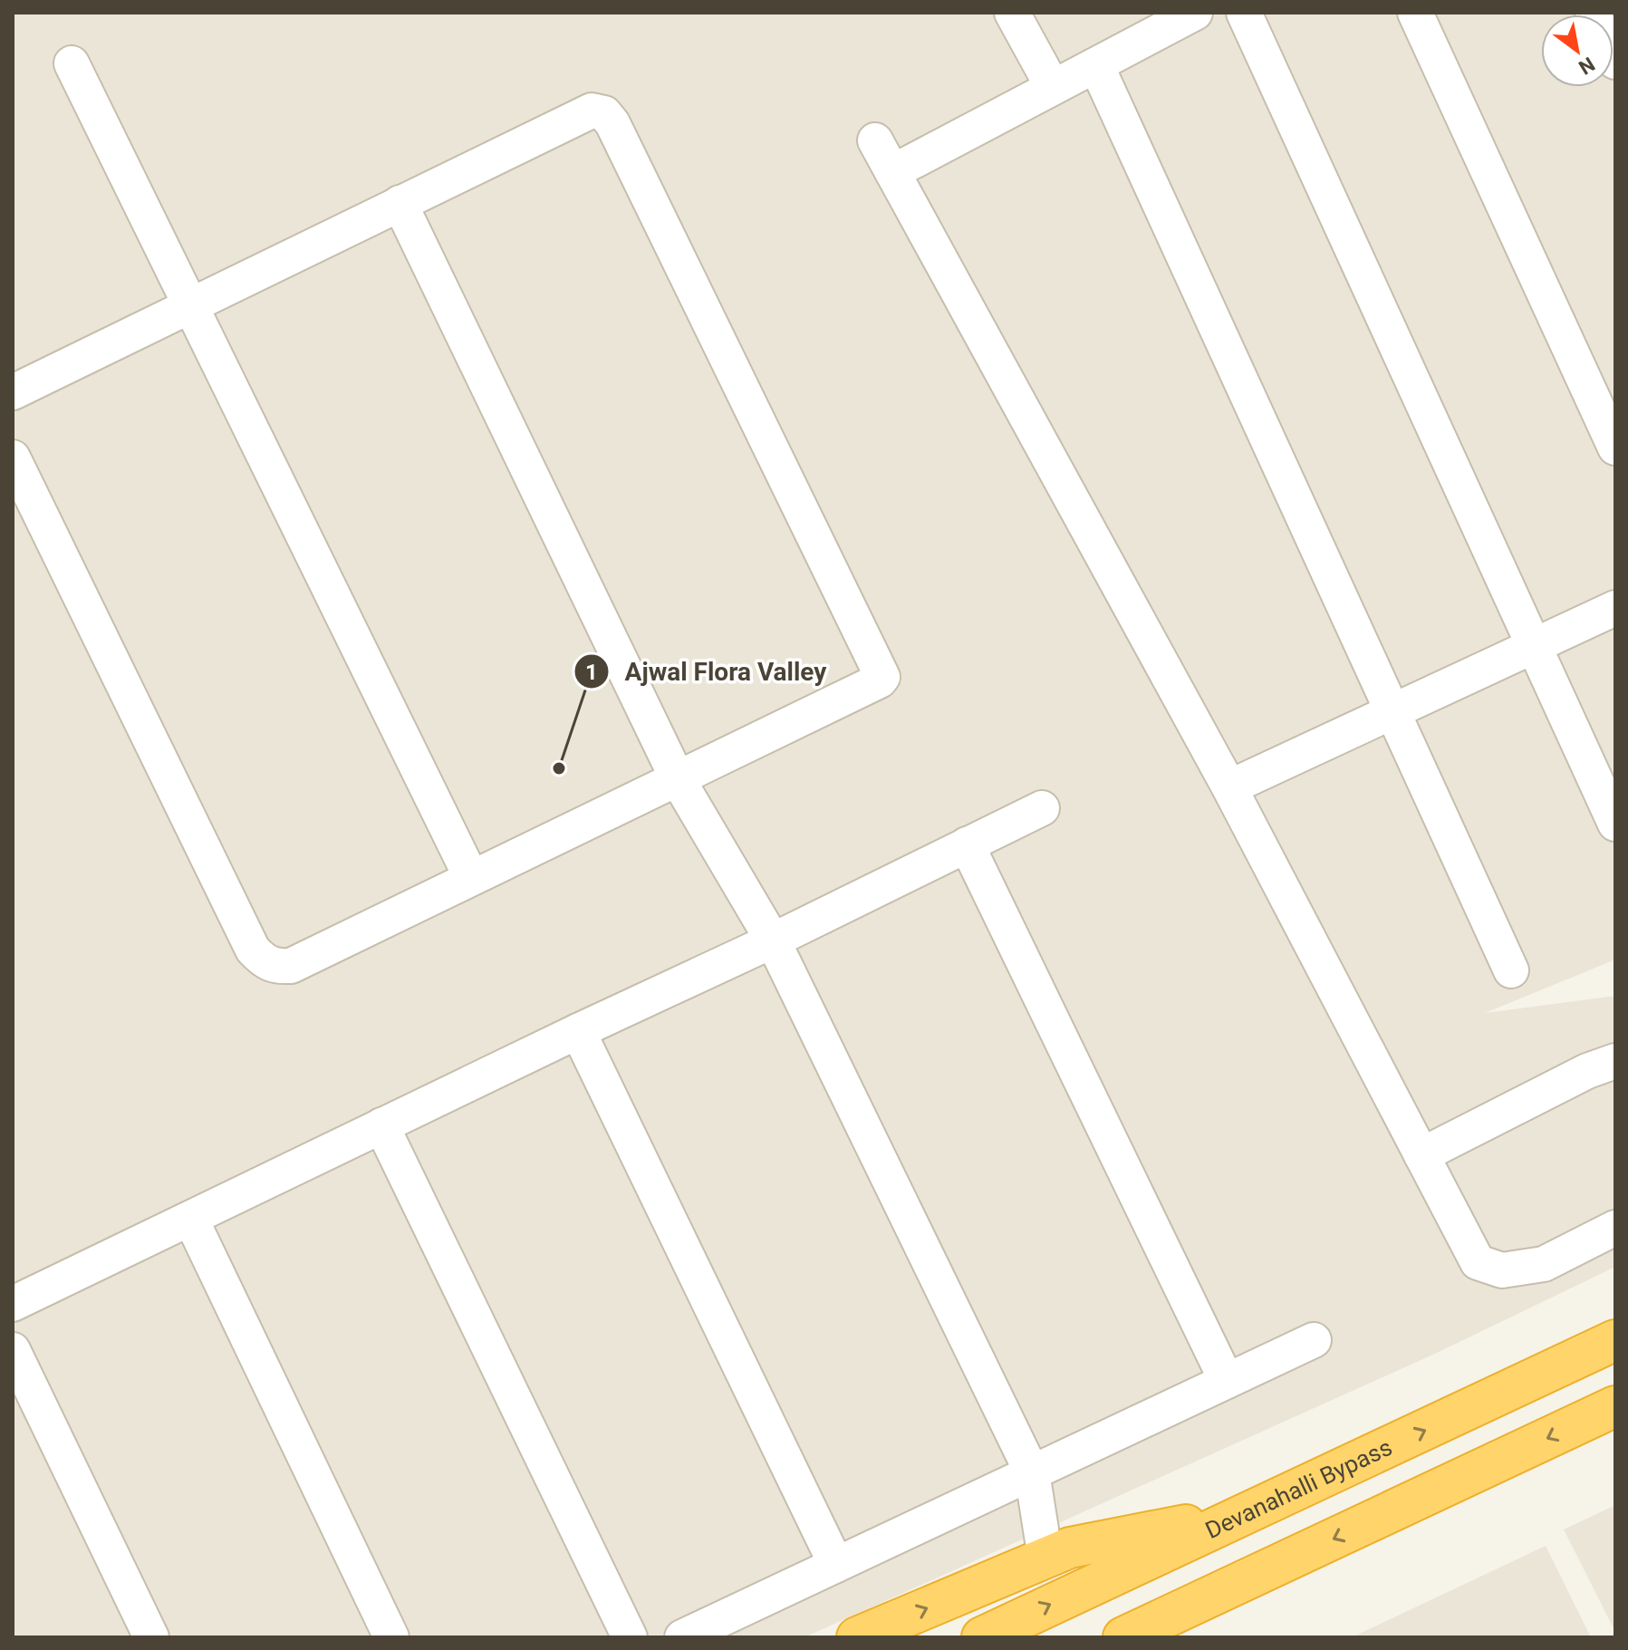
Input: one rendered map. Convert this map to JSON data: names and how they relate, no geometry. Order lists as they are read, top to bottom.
{
  "streets": {
    "highway": ["Devanahalli Bypass"]
  },
  "places": ["Ajwal Flora Valley"],
  "north": "bottom right"
}
